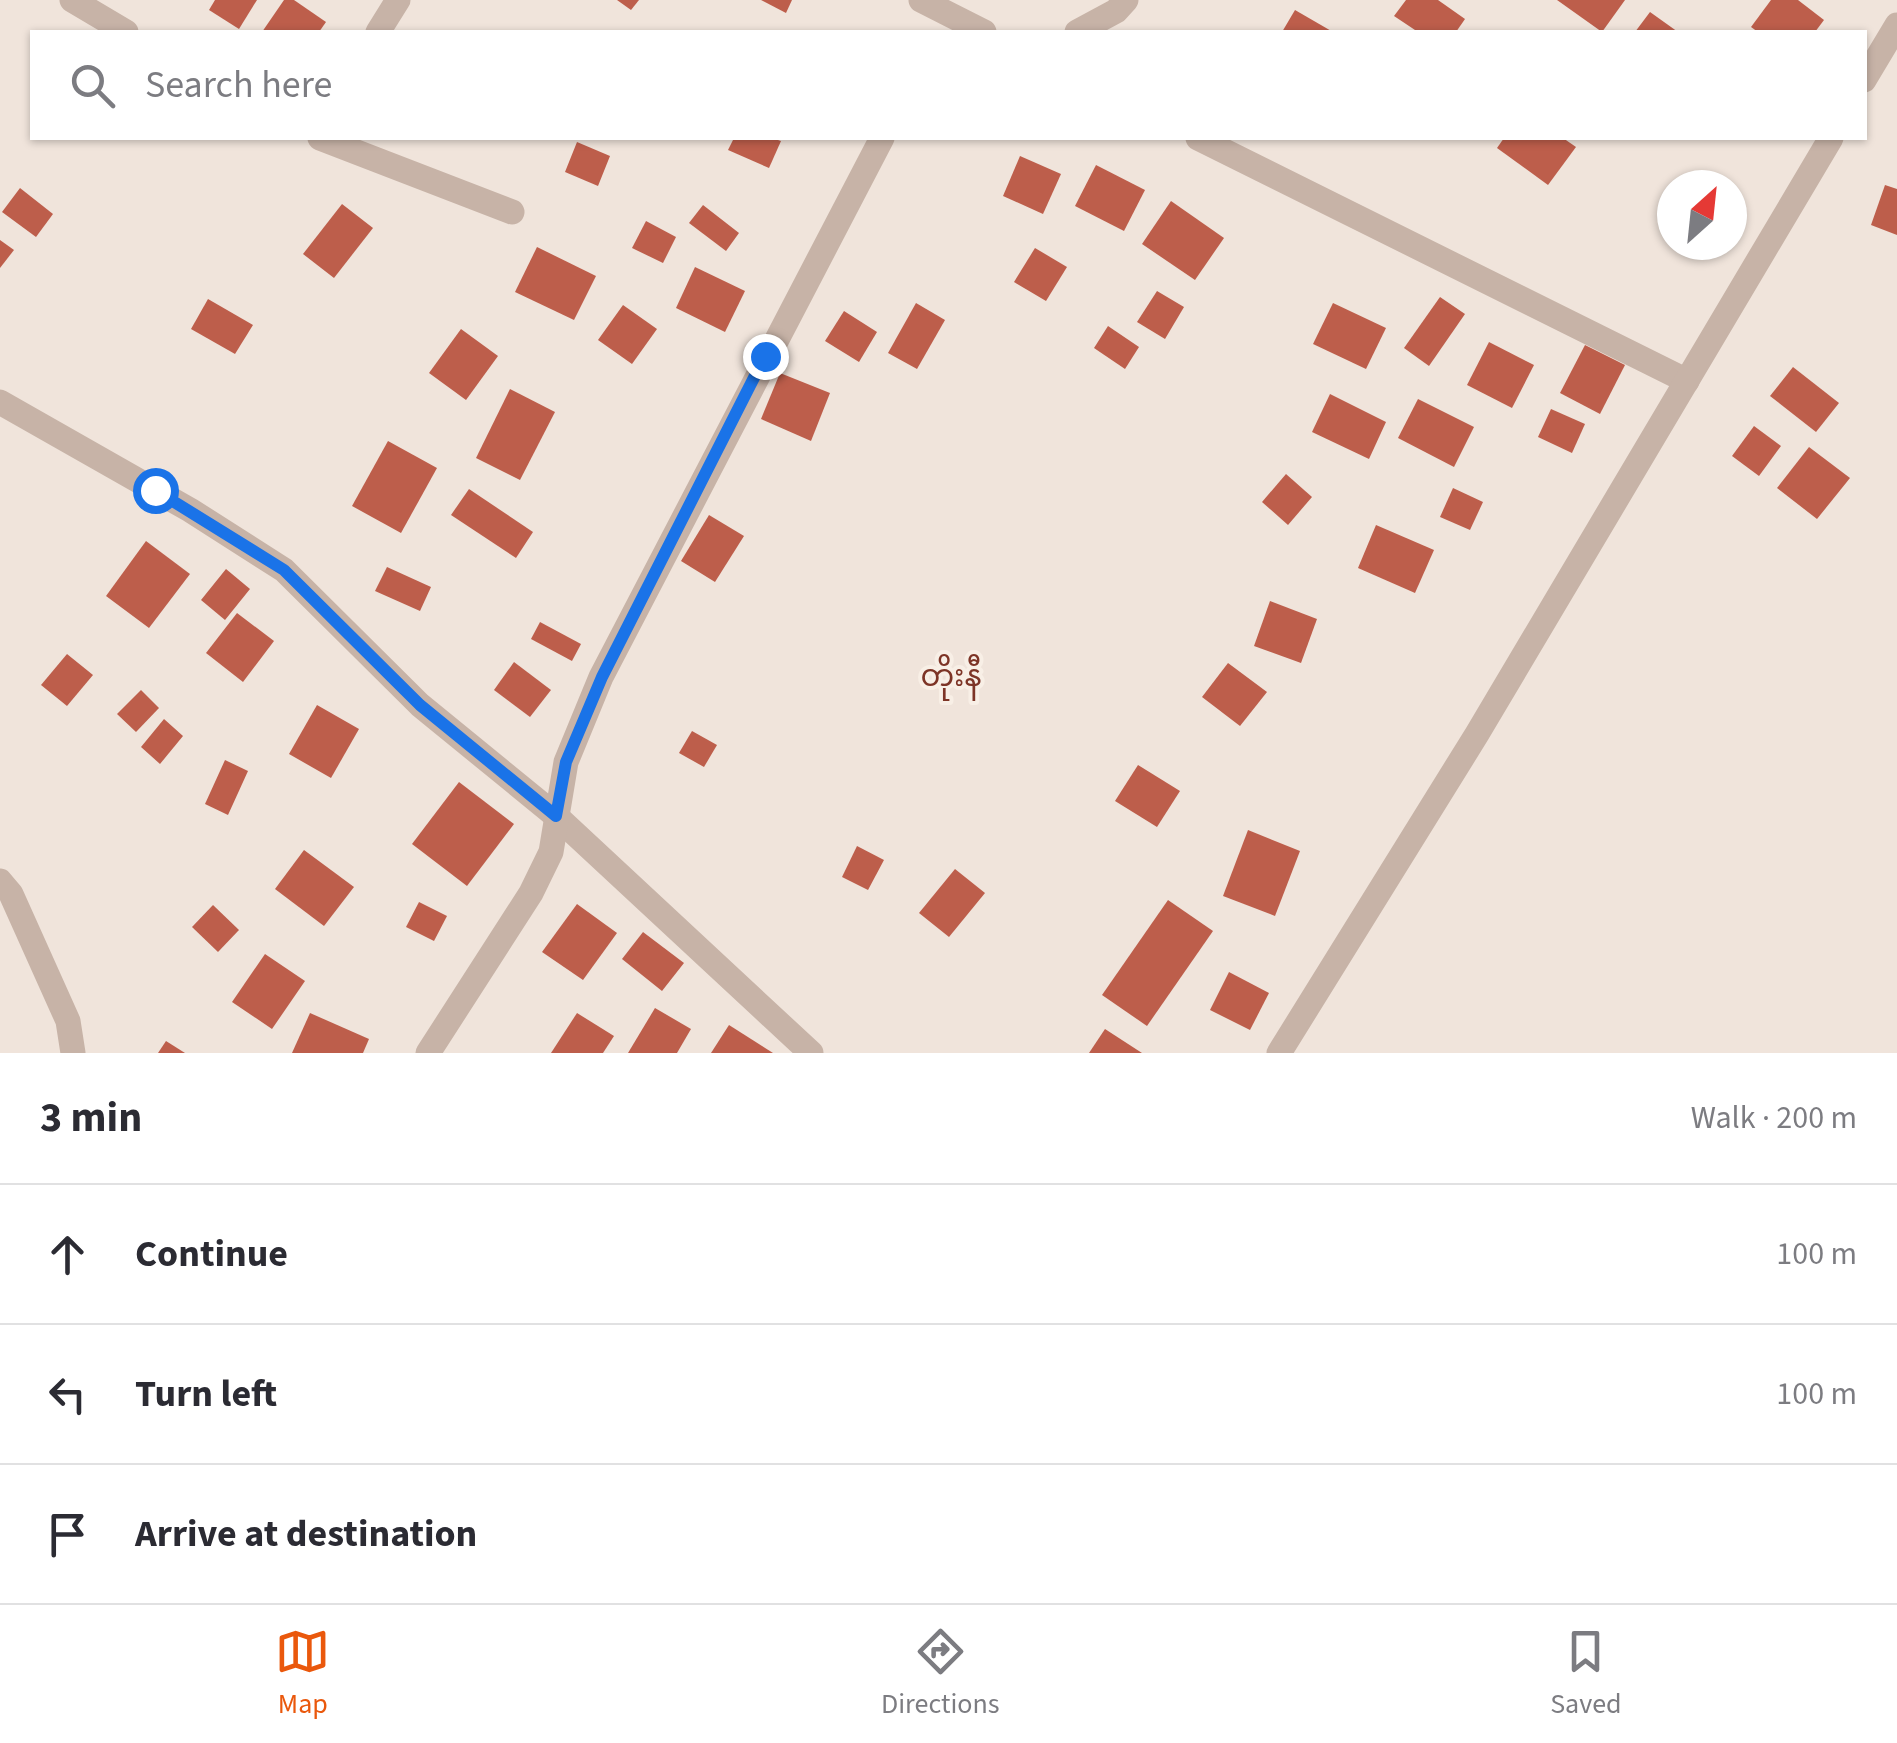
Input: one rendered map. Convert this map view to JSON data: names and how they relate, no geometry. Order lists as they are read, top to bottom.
{
  "districts": ["တိုးနီ"],
  "north": "top right",
  "page": {
    "search": "Search here",
    "heading": ["3 min", "Walk · 200 m"],
    "list": [
      ["Continue", "100 m"],
      ["Turn left", "100 m"],
      "Arrive at destination"
    ],
    "nav": ["Map", "Directions", "Saved"]
  }
}
